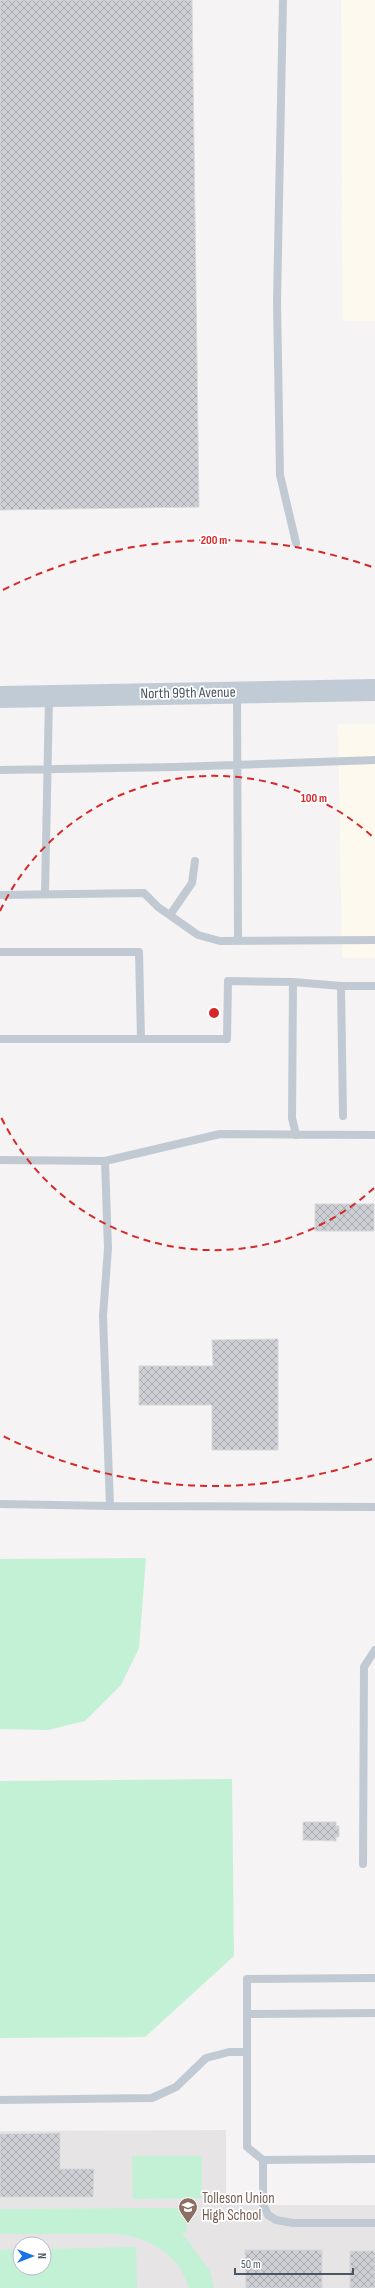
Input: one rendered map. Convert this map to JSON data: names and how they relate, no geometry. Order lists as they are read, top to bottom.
{
  "streets": {
    "main road": ["North 99th Avenue"]
  },
  "places": {
    "school or university": ["Tolleson Union High School"]
  },
  "scale_bar": "50 m",
  "north": "right",
  "rings": ["200 m", "100 m"]
}
